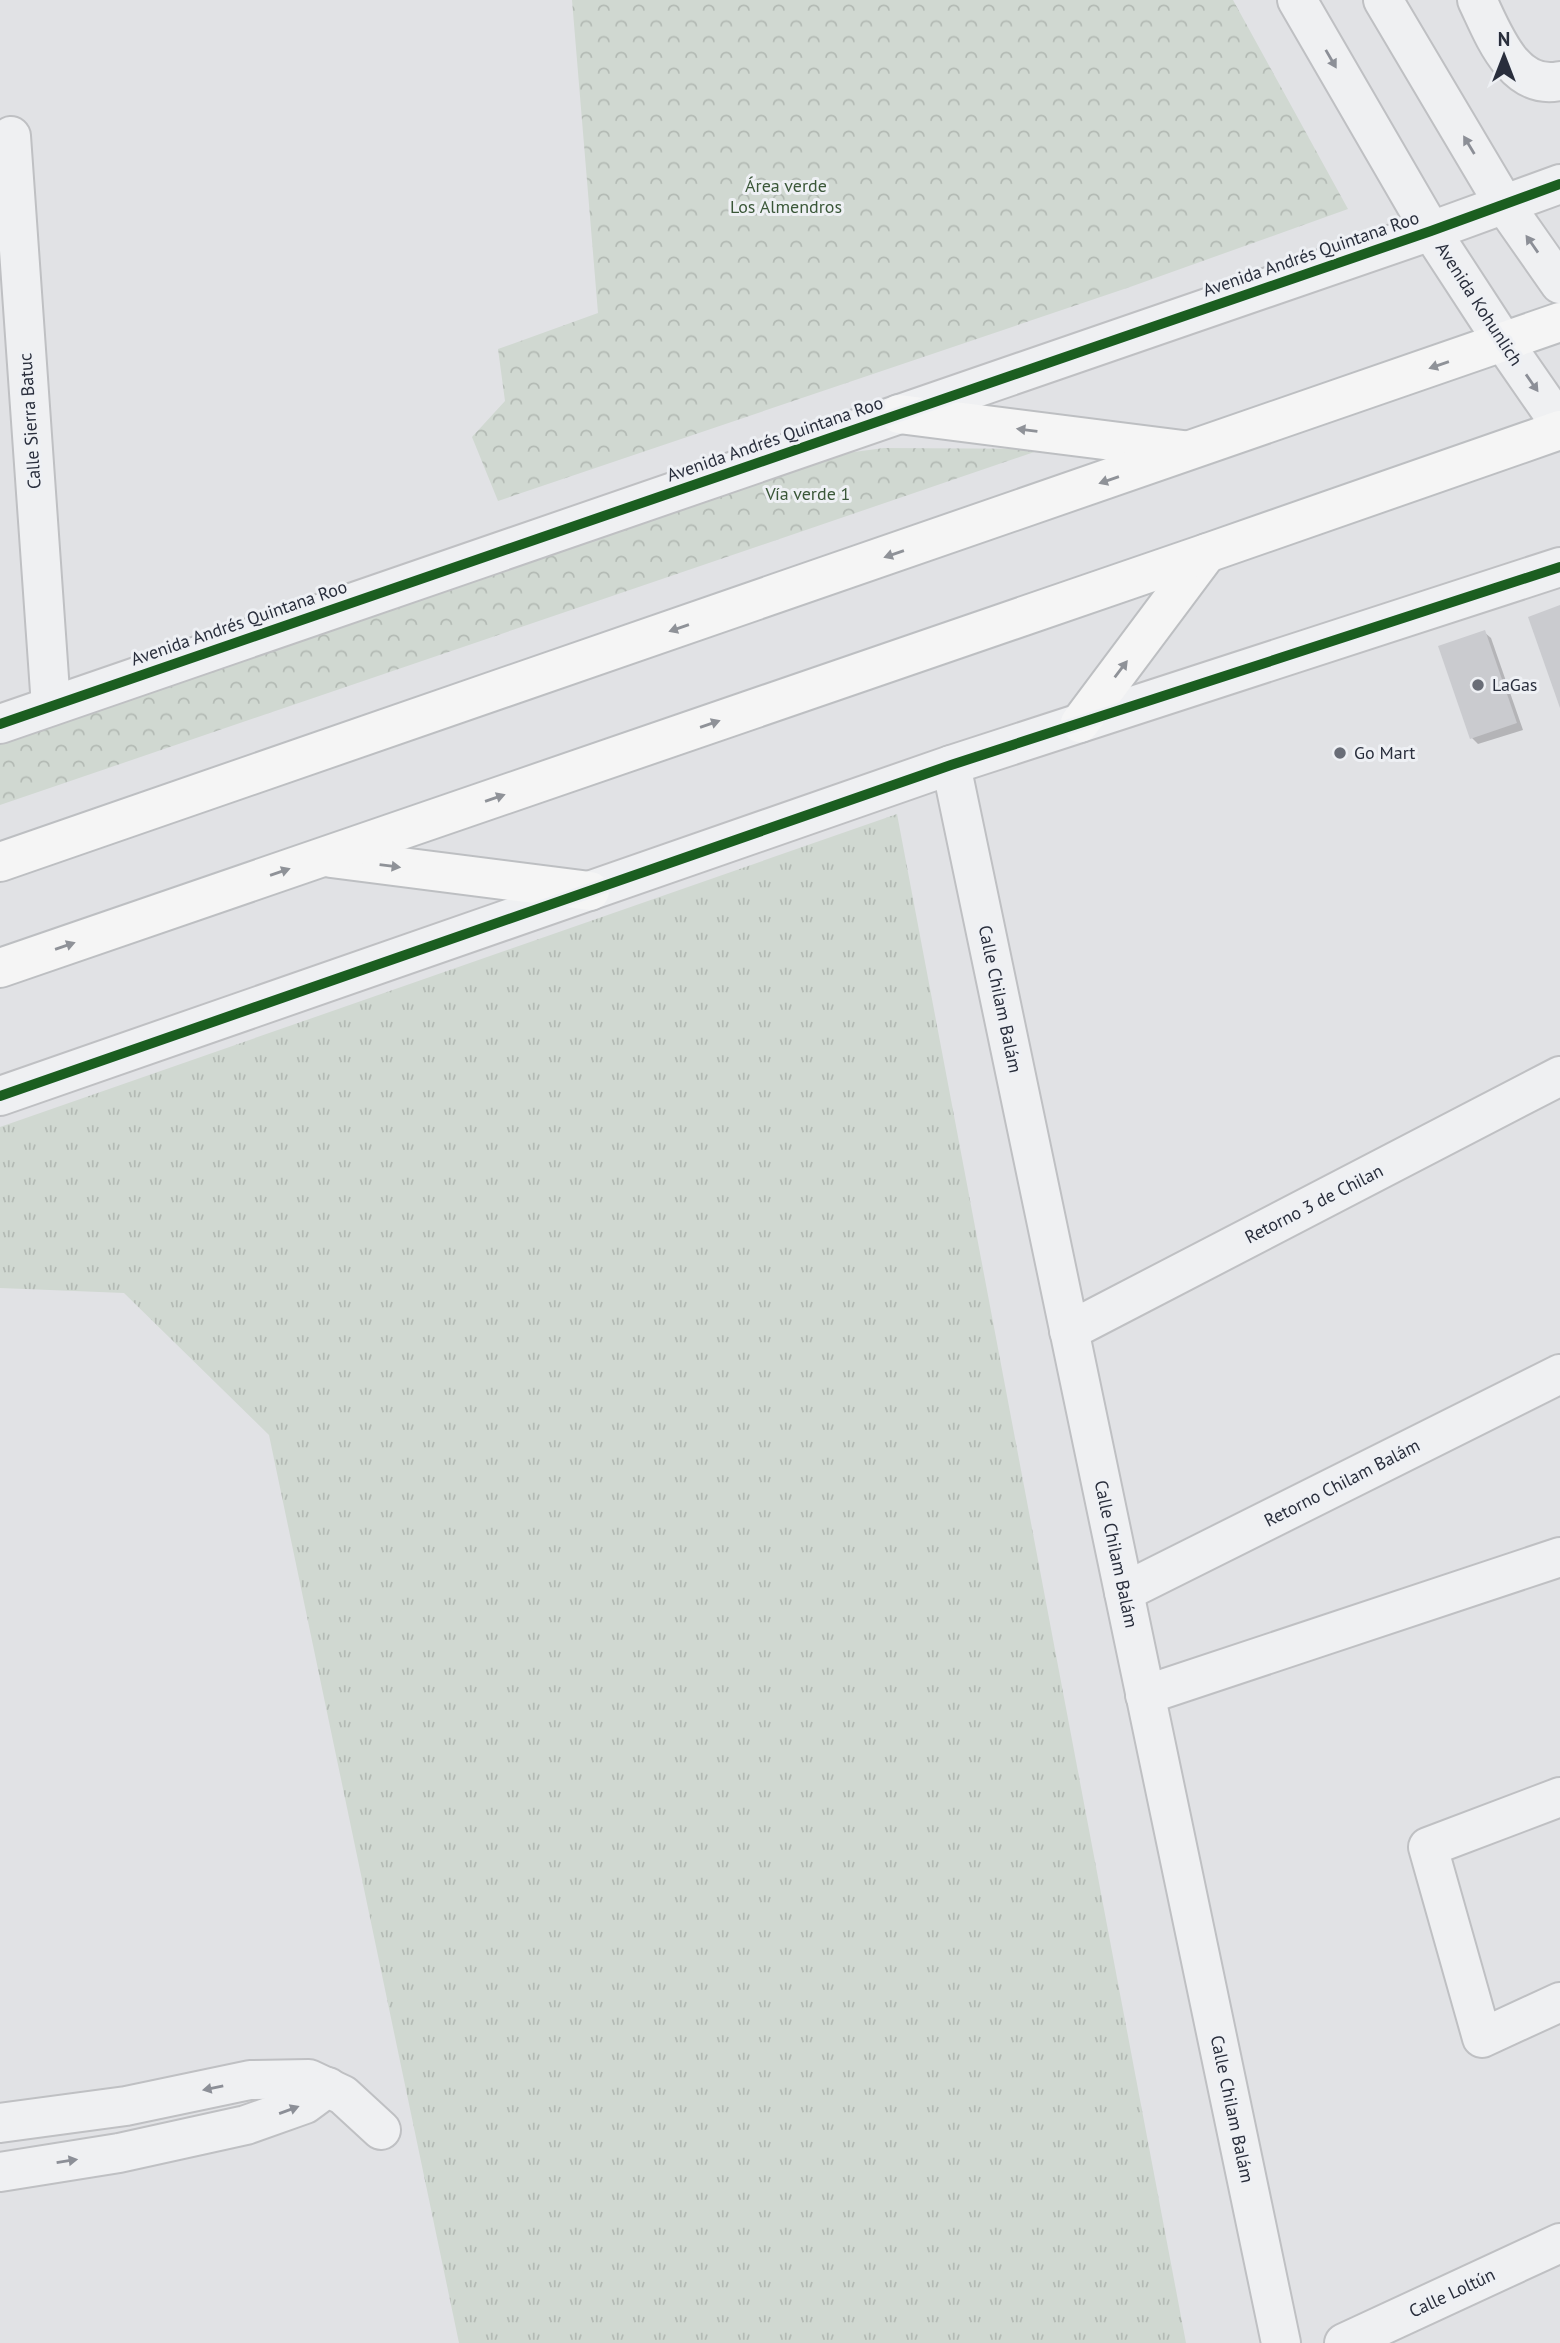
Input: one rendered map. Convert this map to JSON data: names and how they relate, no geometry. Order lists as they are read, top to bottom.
{
  "streets": {
    "street": [
      "Avenida Andrés Quintana Roo",
      "Avenida Kohunlich",
      "Calle Sierra Batuc",
      "Calle Chilam Balám",
      "Retorno 3 de Chilan",
      "Retorno Chilam Balám",
      "Calle Loltún"
    ]
  },
  "crossings": [
    ["Avenida Andrés Quintana Roo", "Avenida Kohunlich"],
    ["Avenida Andrés Quintana Roo", "Calle Sierra Batuc"],
    ["Calle Chilam Balám", "Retorno 3 de Chilan"],
    ["Calle Chilam Balám", "Retorno Chilam Balám"]
  ],
  "parks": ["Área verde Los Almendros", "Vía verde 1"],
  "places": ["LaGas", "Go Mart"],
  "north": "top"
}
